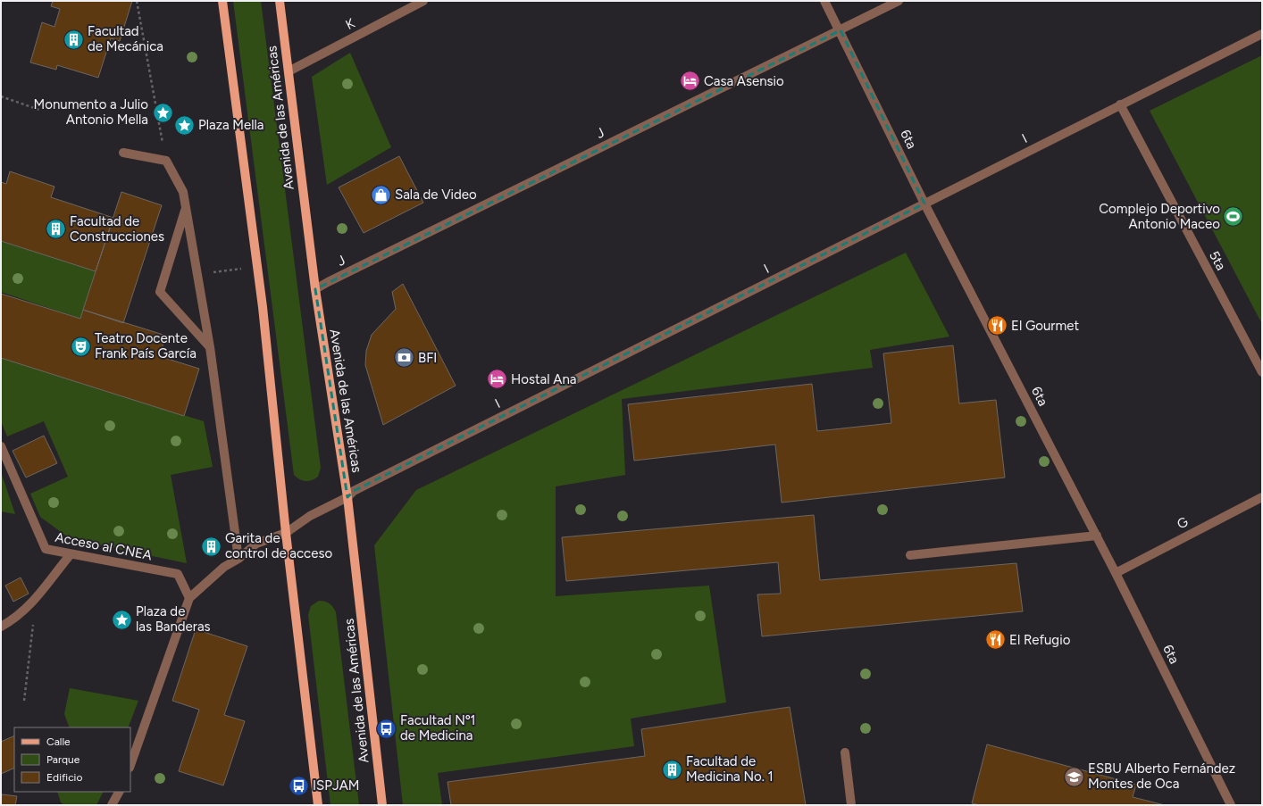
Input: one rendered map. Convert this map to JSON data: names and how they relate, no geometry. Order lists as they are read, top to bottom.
{
  "streets": {
    "main road": ["Avenida de las Américas"],
    "street": [
      "K",
      "J",
      "I",
      "6ta",
      "5ta",
      "G",
      "Acceso al CNEA"
    ]
  },
  "crossings": [
    ["K", "Avenida de las Américas"],
    ["Avenida de las Américas", "J"],
    ["Avenida de las Américas", "I"],
    ["J", "6ta"],
    ["I", "6ta"],
    ["I", "5ta"],
    ["I", "Acceso al CNEA"],
    ["6ta", "G"]
  ],
  "places": {
    "building": [
      "Facultad de Mecánica",
      "Facultad de Construcciones",
      "Garita de control de acceso",
      "Facultad de Medicina No. 1"
    ],
    "hotel": ["Casa Asensio", "Hostal Ana"],
    "place": ["Monumento a Julio Antonio Mella", "Plaza Mella", "Plaza de las Banderas"],
    "shop": ["Sala de Video"],
    "sports": ["Complejo Deportivo Antonio Maceo"],
    "restaurant": ["El Gourmet", "El Refugio"],
    "theatre": ["Teatro Docente Frank País García"],
    "bank": ["BFI"],
    "bus stop": ["Facultad Nº1 de Medicina", "ISPJAM"],
    "school or university": ["ESBU Alberto Fernández Montes de Oca"]
  },
  "legend": ["Calle", "Parque", "Edificio"]
}
